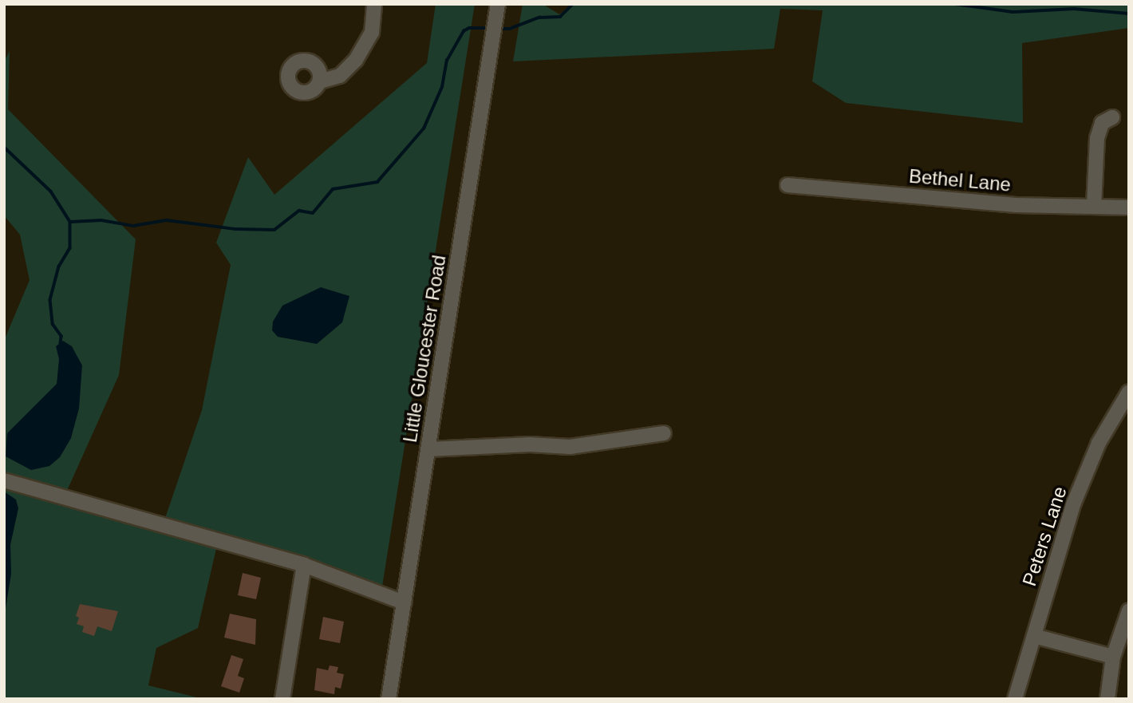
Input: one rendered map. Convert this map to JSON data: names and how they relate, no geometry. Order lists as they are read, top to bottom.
{
  "streets": {
    "street": ["Bethel Lane", "Little Gloucester Road", "Peters Lane"]
  }
}
